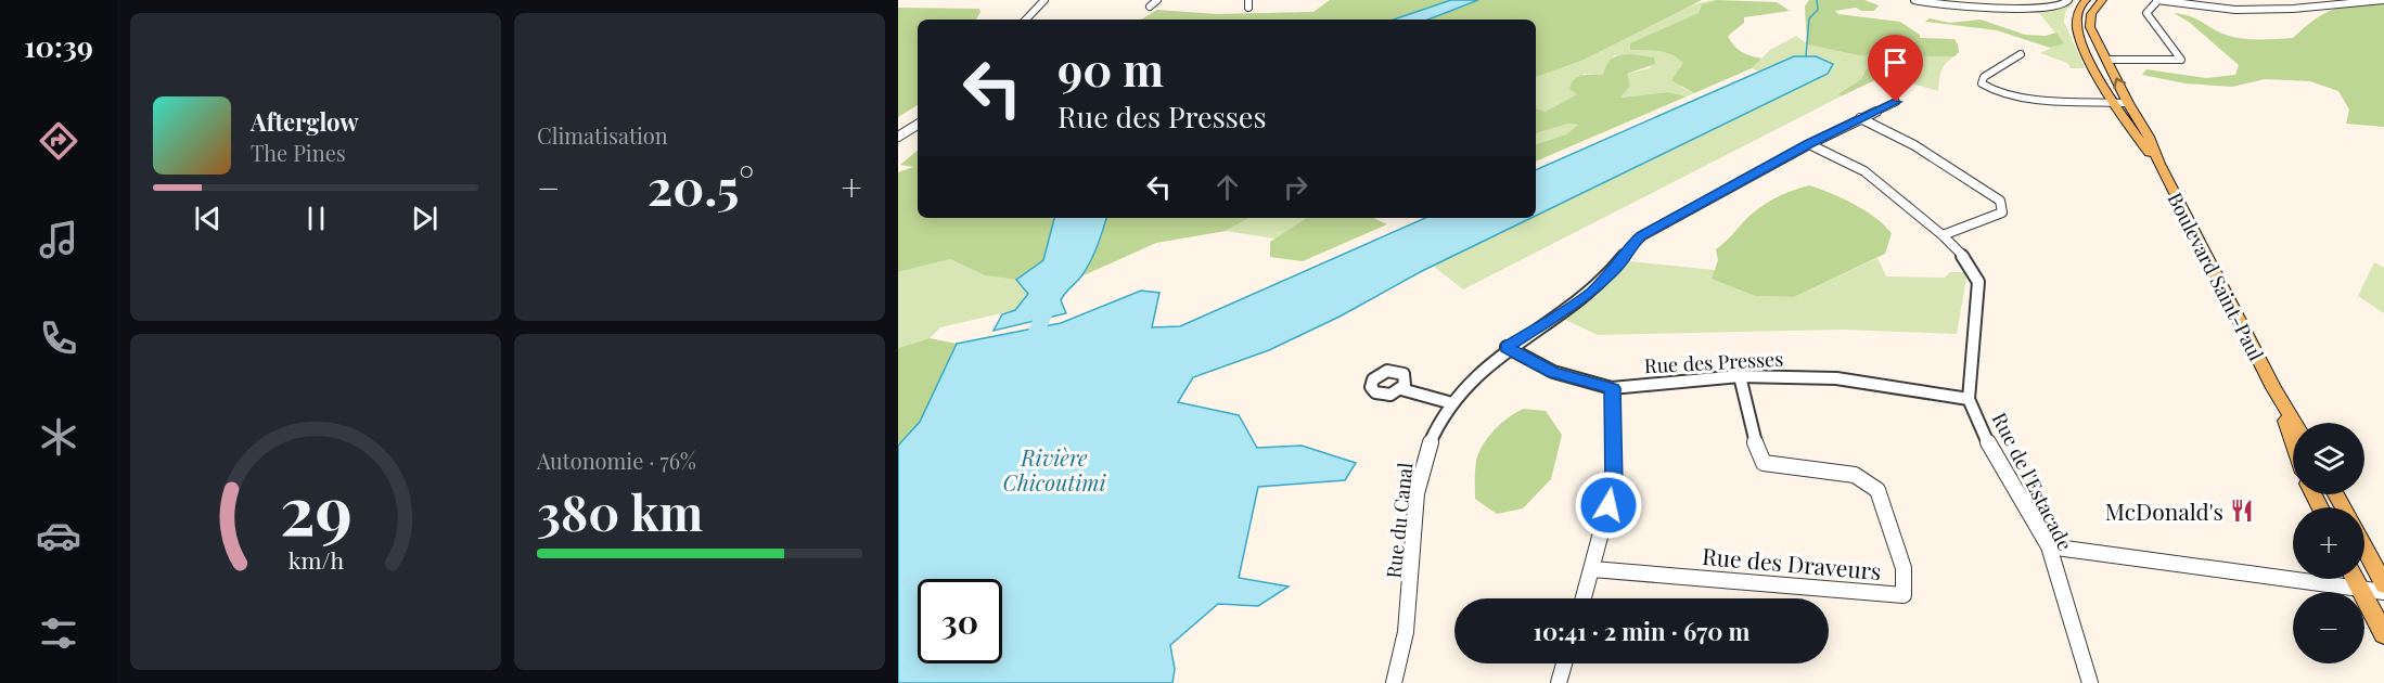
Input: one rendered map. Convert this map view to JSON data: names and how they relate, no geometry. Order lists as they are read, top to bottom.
{
  "streets": {
    "main road": ["Boulevard Saint-Paul"],
    "street": [
      "Rue des Presses",
      "Rue de l'Estacade",
      "Rue du Canal",
      "Rue des Draveurs"
    ]
  },
  "crossings": [
    ["Rue des Presses", "Rue de l'Estacade"],
    ["Rue des Presses", "Rue du Canal"],
    ["Rue des Presses", "Rue des Draveurs"],
    ["Rue de l'Estacade", "Rue du Canal"]
  ],
  "water": ["Rivière Chicoutimi"],
  "places": {
    "restaurant": ["McDonald's"]
  },
  "page": {
    "tabs": "10:39",
    "tile": [
      "Climatisation",
      ["Autonomie · 76%", "380 km"]
    ],
    "turn": ["90 m", "Rue des Presses"],
    "song": ["Afterglow", "The Pines"],
    "heat": ["−", "20.5°", "+"],
    "map_buttons": ["+", "−"],
    "limit": "30",
    "trip": "10:41 · 2 min · 670 m",
    "gauge": ["29", "km/h"]
  }
}
